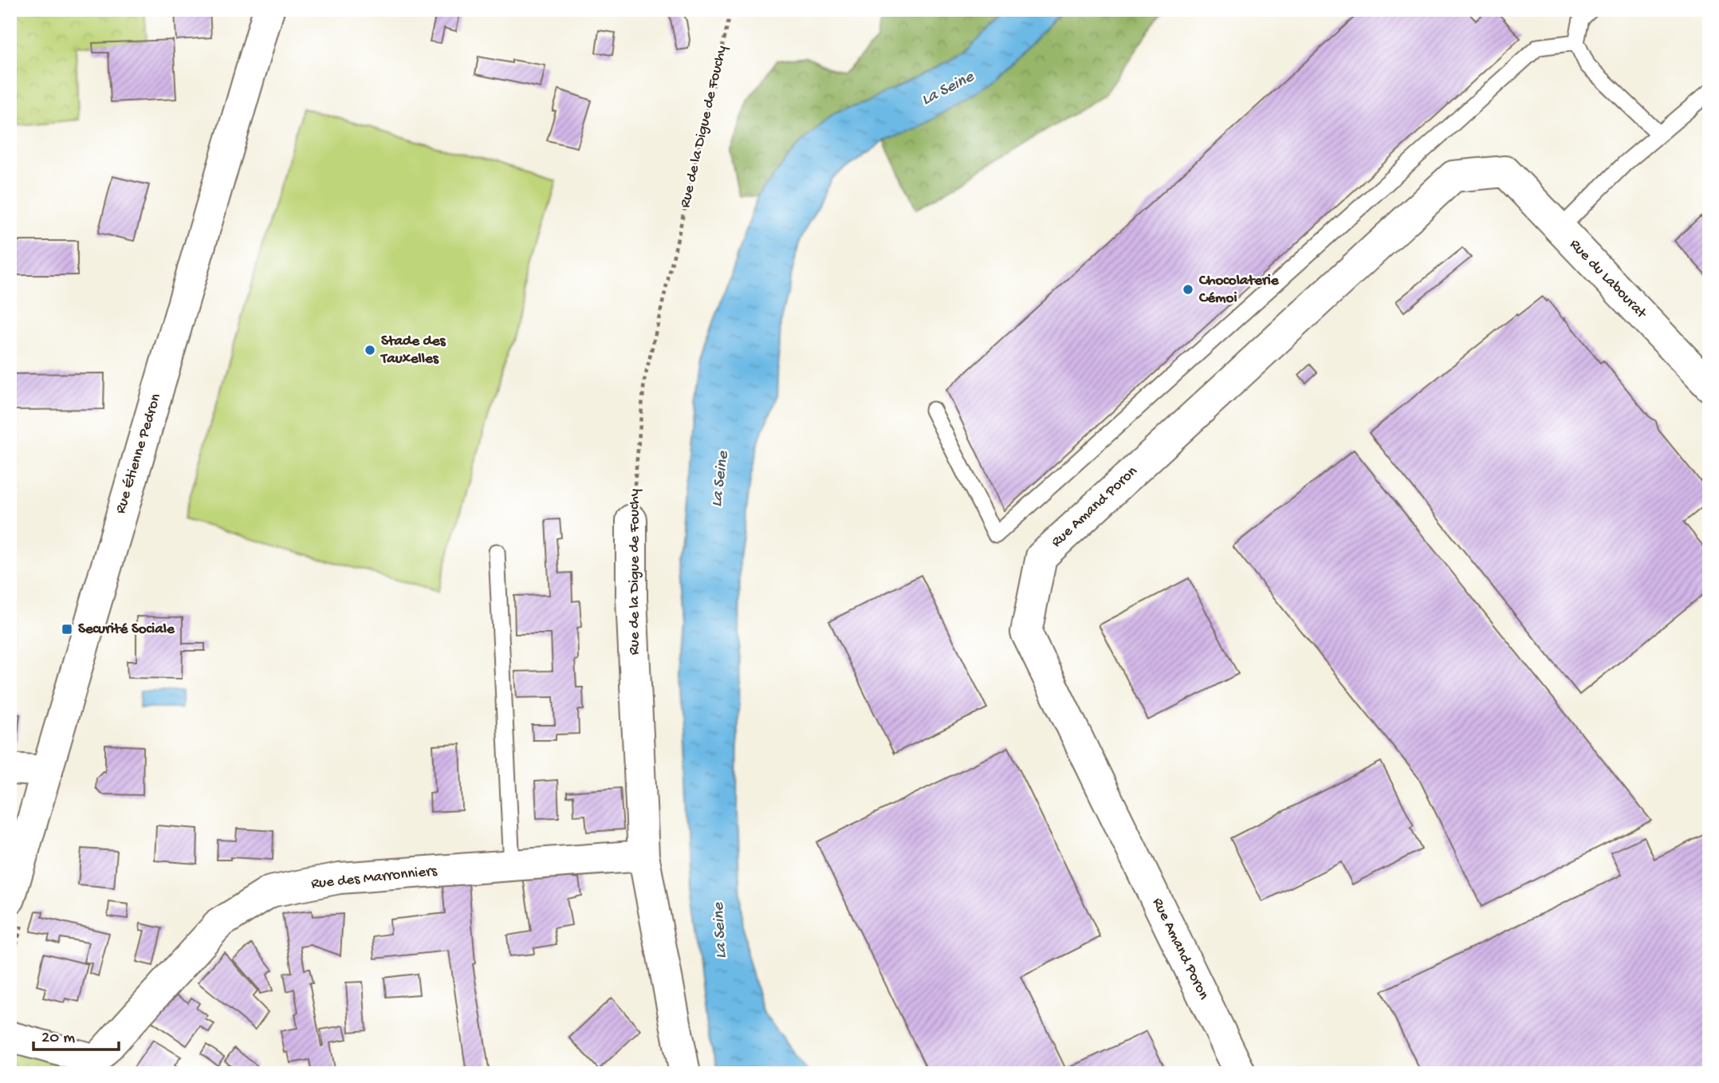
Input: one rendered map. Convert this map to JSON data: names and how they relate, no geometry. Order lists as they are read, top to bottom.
{
  "streets": {
    "street": [
      "Rue de la Digue de Fouchy",
      "Rue du Labourat",
      "Rue Étienne Pedron",
      "Rue Amand Poron",
      "Rue des Marronniers"
    ]
  },
  "crossings": [
    ["Rue de la Digue de Fouchy", "Rue des Marronniers"],
    ["Rue du Labourat", "Rue Amand Poron"]
  ],
  "water": ["La Seine"],
  "places": {
    "other": ["Chocolaterie Cémoi", "Stade des Tauxelles"],
    "transit": ["Securité Sociale"]
  },
  "scale_bar": "20 m"
}
